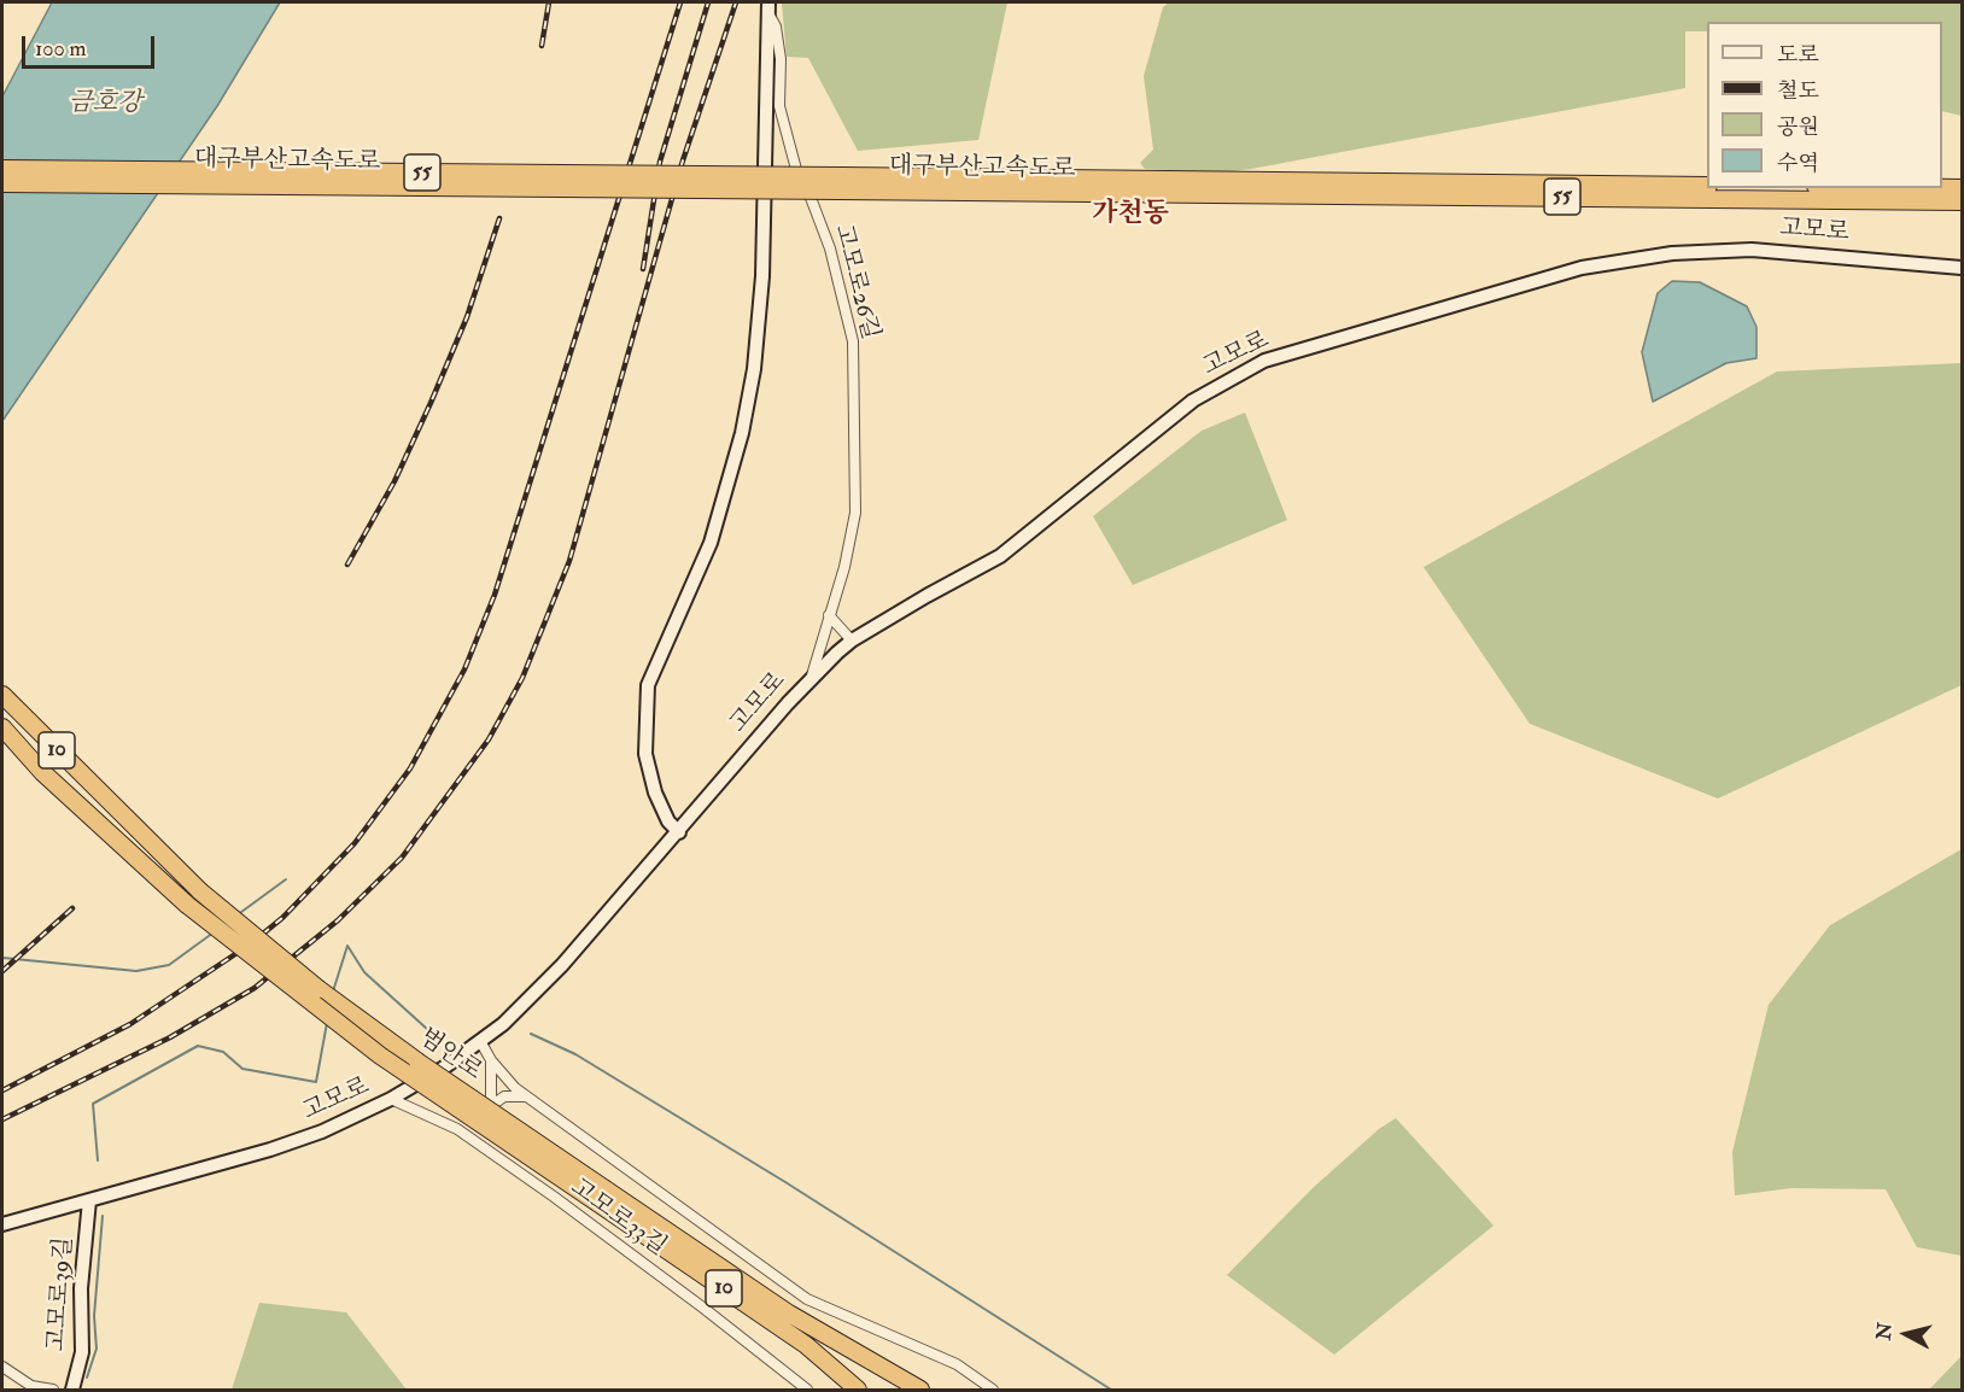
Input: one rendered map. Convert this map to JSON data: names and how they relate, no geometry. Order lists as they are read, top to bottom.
{
  "streets": {
    "highway": [
      "대구부산고속도로",
      "55",
      "10",
      "범안로"
    ],
    "main road": ["고모로", "고모로39길"],
    "street": ["고모로26길", "고모로33길"]
  },
  "crossings": [
    ["고모로", "고모로26길"],
    ["고모로", "고모로33길"],
    ["고모로", "고모로39길"],
    ["10", "범안로"]
  ],
  "districts": ["가천동"],
  "water": ["금호강"],
  "legend": [
    "도로",
    "철도",
    "공원",
    "수역"
  ],
  "scale_bar": "100 m",
  "north": "left"
}
